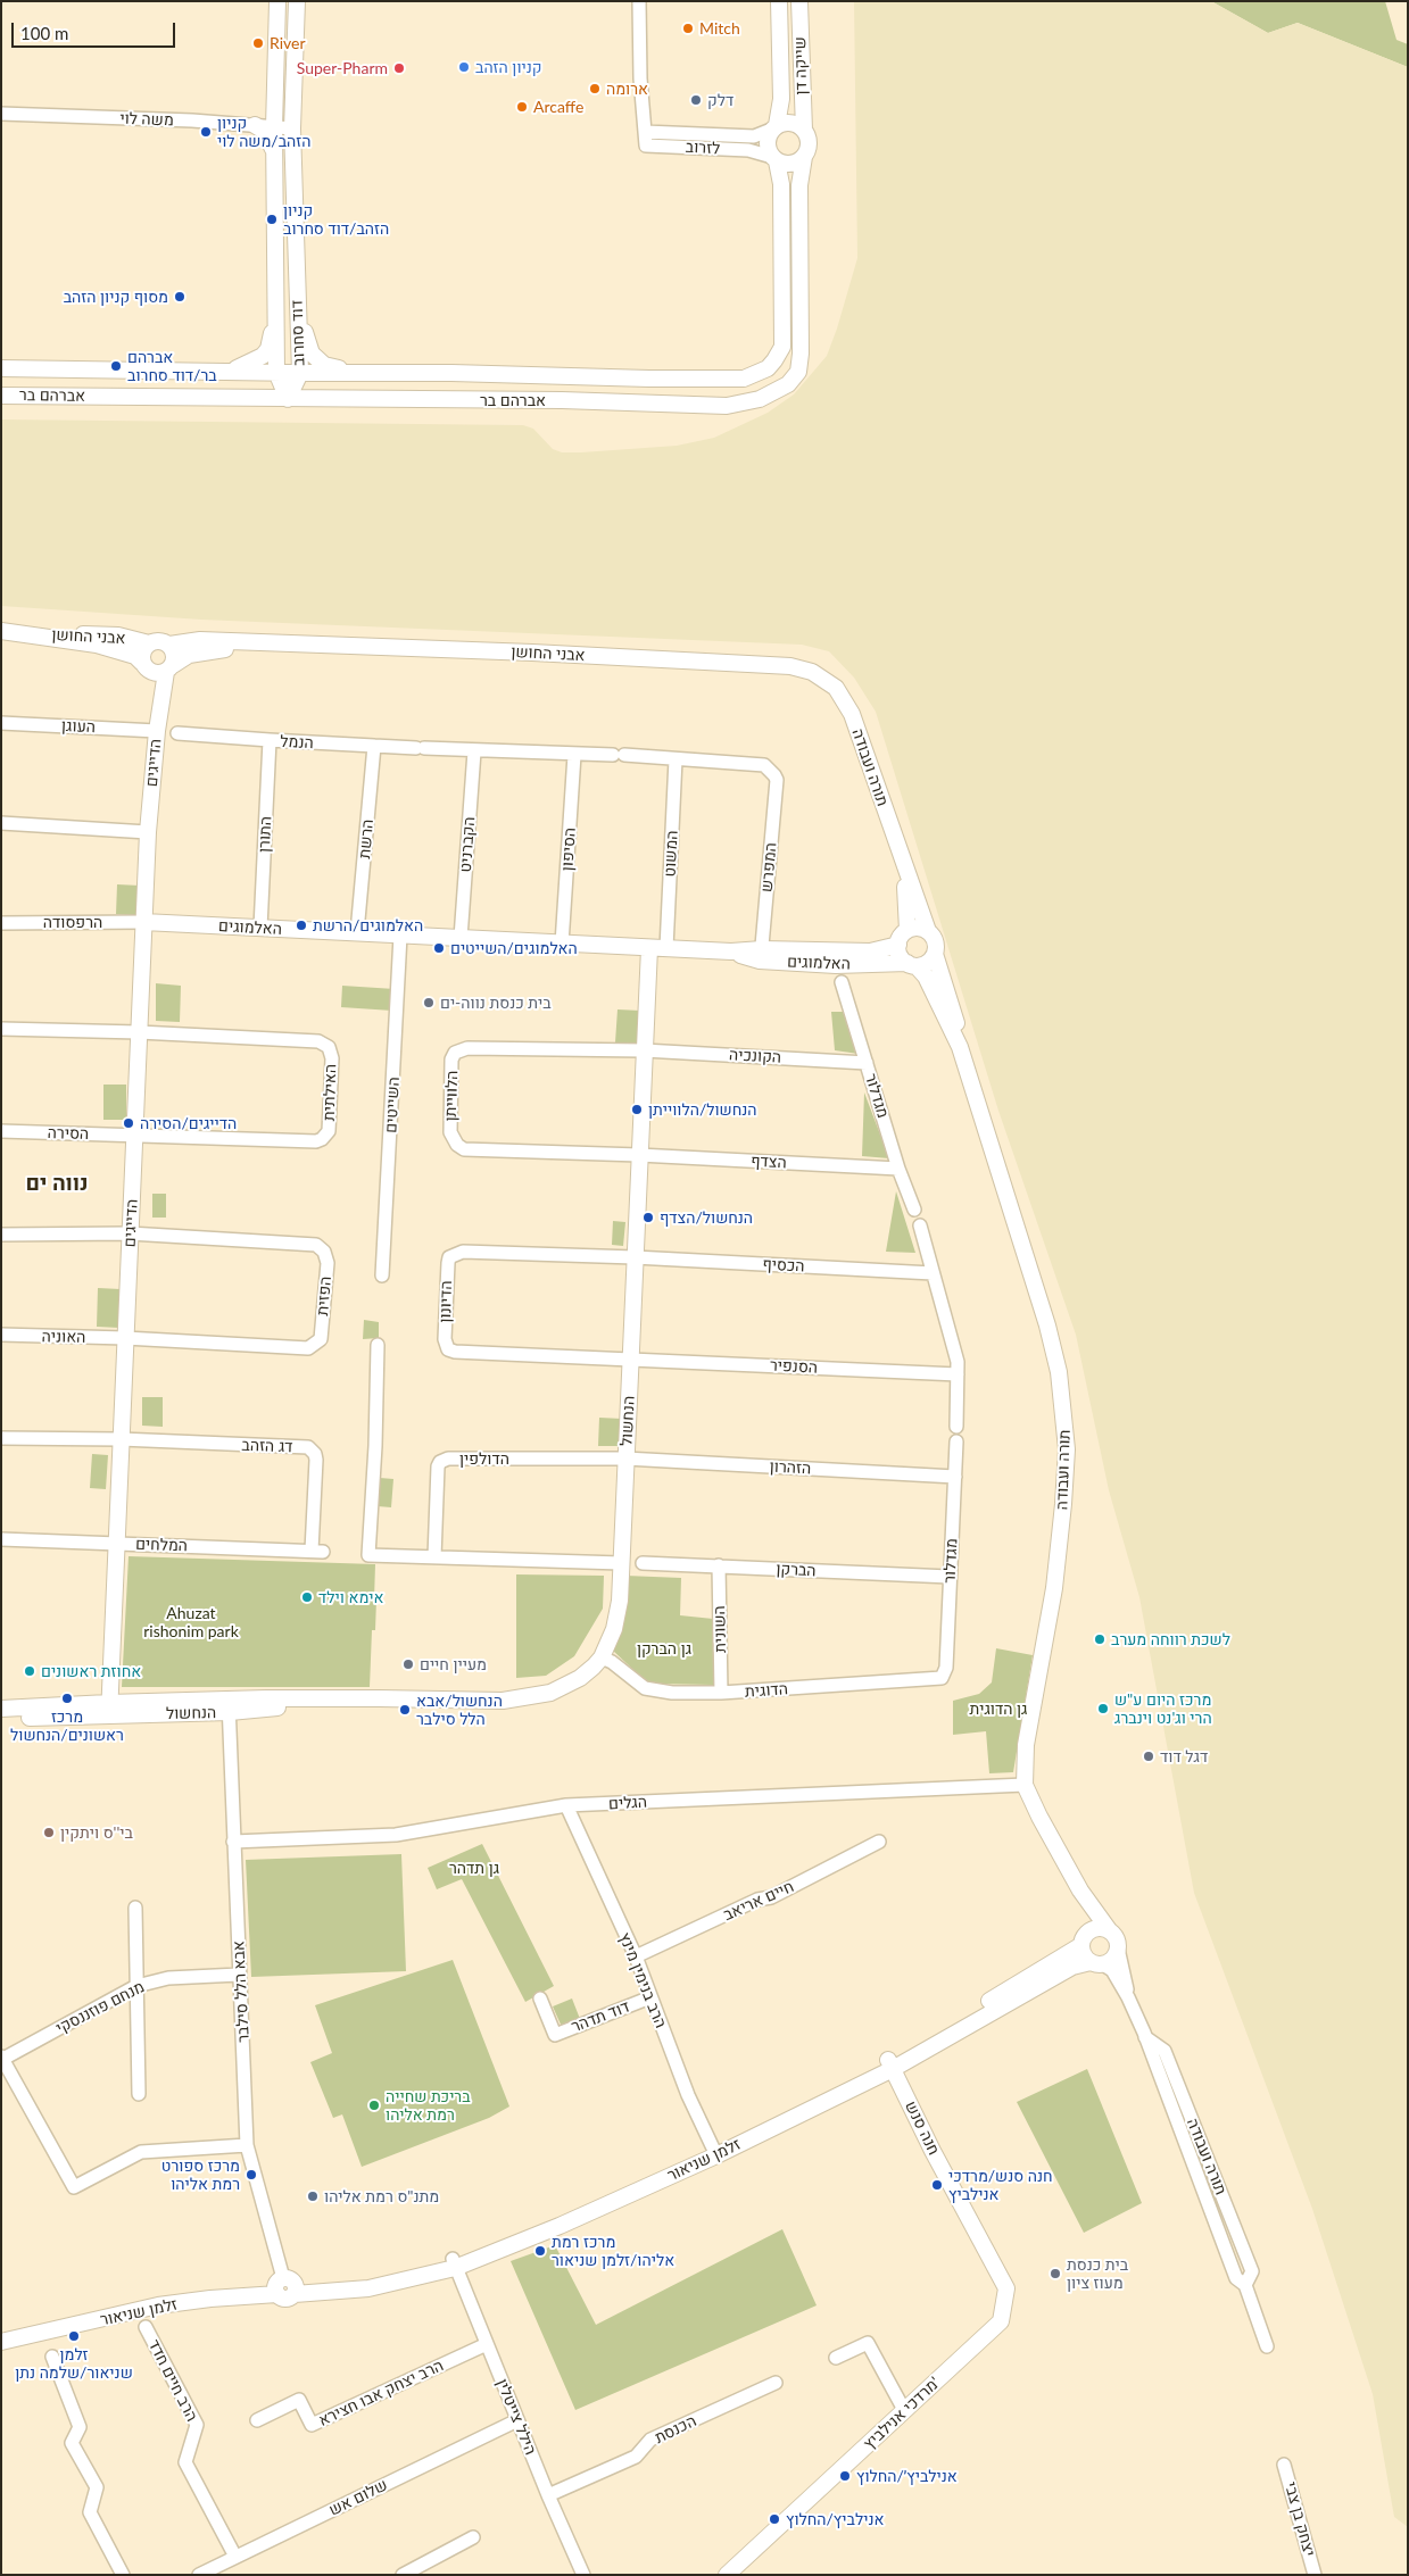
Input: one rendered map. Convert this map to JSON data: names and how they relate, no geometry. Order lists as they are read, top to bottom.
{
  "streets": {
    "street": [
      "שייקה דן",
      "משה לוי",
      "לזרוב",
      "דוד סחרוב",
      "אברהם בר",
      "אבני החושן",
      "העוגן",
      "הנמל",
      "הדייגים",
      "תורה ועבודה",
      "התורן",
      "הרשת",
      "הקברניט",
      "הסיפון",
      "המשוט",
      "המפרש",
      "הרפסודה",
      "האלמוגים",
      "הקונכיה",
      "האילתית",
      "הלווייתן",
      "מגדלור",
      "השייטים",
      "הסירה",
      "הצדף",
      "הכסיף",
      "הפזית",
      "הדיונון",
      "האוניה",
      "הסנפיר",
      "הנחשול",
      "דג הזהב",
      "הדולפין",
      "הזהרון",
      "המלחים",
      "הברקן",
      "השונית",
      "הדוגית",
      "הגלים",
      "חיים אריאב",
      "הרב בנימין מינץ",
      "אבא הלל סילבר",
      "מנחם פוזננסקי",
      "דוד תדהר",
      "חנה סנש",
      "זלמן שניאור",
      "הרב חיים חדד",
      "הרב יצחק אבו חצירא",
      "מרדכי אנילביץ'",
      "הילל צייטלין",
      "הכנסת",
      "שלום אש",
      "יצחק בן צבי"
    ]
  },
  "crossings": [
    ["שייקה דן", "לזרוב"],
    ["שייקה דן", "אברהם בר"],
    ["משה לוי", "דוד סחרוב"],
    ["לזרוב", "אברהם בר"],
    ["דוד סחרוב", "אברהם בר"],
    ["אבני החושן", "הדייגים"],
    ["אבני החושן", "תורה ועבודה"],
    ["העוגן", "הדייגים"],
    ["הנמל", "התורן"],
    ["הנמל", "הרשת"],
    ["הנמל", "הקברניט"],
    ["הנמל", "הסיפון"],
    ["הנמל", "המשוט"],
    ["הנמל", "המפרש"],
    ["הדייגים", "הרפסודה"],
    ["הדייגים", "האלמוגים"],
    ["הדייגים", "האילתית"],
    ["הדייגים", "הסירה"],
    ["הדייגים", "הפזית"],
    ["הדייגים", "האוניה"],
    ["הדייגים", "הנחשול"],
    ["הדייגים", "דג הזהב"],
    ["הדייגים", "המלחים"],
    ["תורה ועבודה", "האלמוגים"],
    ["תורה ועבודה", "הגלים"],
    ["תורה ועבודה", "זלמן שניאור"],
    ["התורן", "האלמוגים"],
    ["הרשת", "האלמוגים"],
    ["הקברניט", "האלמוגים"],
    ["הסיפון", "האלמוגים"],
    ["המשוט", "האלמוגים"],
    ["המפרש", "האלמוגים"],
    ["הרפסודה", "האלמוגים"],
    ["האלמוגים", "השייטים"],
    ["האלמוגים", "הנחשול"],
    ["הקונכיה", "הלווייתן"],
    ["הקונכיה", "מגדלור"],
    ["הקונכיה", "הנחשול"],
    ["האילתית", "הסירה"],
    ["הלווייתן", "הצדף"],
    ["הלווייתן", "הנחשול"],
    ["מגדלור", "הצדף"],
    ["מגדלור", "הזהרון"],
    ["מגדלור", "הברקן"],
    ["מגדלור", "הדוגית"],
    ["הצדף", "הנחשול"],
    ["הכסיף", "הדיונון"],
    ["הכסיף", "הנחשול"],
    ["הפזית", "האוניה"],
    ["הדיונון", "הסנפיר"],
    ["הדיונון", "הנחשול"],
    ["הסנפיר", "הנחשול"],
    ["הנחשול", "הדולפין"],
    ["הנחשול", "הזהרון"],
    ["הנחשול", "הדוגית"],
    ["הנחשול", "אבא הלל סילבר"],
    ["דג הזהב", "המלחים"],
    ["הדולפין", "הזהרון"],
    ["הברקן", "השונית"],
    ["השונית", "הדוגית"],
    ["הגלים", "הרב בנימין מינץ"],
    ["הגלים", "אבא הלל סילבר"],
    ["חיים אריאב", "הרב בנימין מינץ"],
    ["הרב בנימין מינץ", "דוד תדהר"],
    ["הרב בנימין מינץ", "זלמן שניאור"],
    ["אבא הלל סילבר", "מנחם פוזננסקי"],
    ["אבא הלל סילבר", "זלמן שניאור"],
    ["חנה סנש", "זלמן שניאור"],
    ["חנה סנש", "מרדכי אנילביץ'"],
    ["זלמן שניאור", "הילל צייטלין"],
    ["הרב חיים חדד", "שלום אש"],
    ["הרב יצחק אבו חצירא", "הילל צייטלין"],
    ["הילל צייטלין", "הכנסת"],
    ["הילל צייטלין", "שלום אש"]
  ],
  "districts": ["נווה ים"],
  "parks": [
    "Ahuzat rishonim park",
    "גן הברקן",
    "גן הדוגית",
    "גן תדהר"
  ],
  "places": [
    "Mitch",
    "River",
    "קניון הזהב",
    "Super-Pharm",
    "ארומה",
    "דלק",
    "Arcaffe",
    "קניון הזהב/משה לוי",
    "קניון הזהב/דוד סחרוב",
    "מסוף קניון הזהב",
    "אברהם בר/דוד סחרוב",
    "האלמוגים/הרשת",
    "האלמוגים/השייטים",
    "בית כנסת נווה-ים",
    "הנחשול/הלווייתן",
    "הדייגים/הסירה",
    "הנחשול/הצדף",
    "אימא וילד",
    "לשכת רווחה מערב",
    "מעיין חיים",
    "אחוזת ראשונים",
    "מרכז ראשונים/הנחשול",
    "מרכז היום ע\"ש הרי וג'נט וינברג",
    "הנחשול/אבא הלל סילבר",
    "דגל דוד",
    "בי''ס ויתקין",
    "בריכת שחייה רמת אליהו",
    "מרכז ספורט רמת אליהו",
    "חנה סנש/מרדכי אנילביץ",
    "מתנ\"ס רמת אליהו",
    "מרכז רמת אליהו/זלמן שניאור",
    "בית כנסת מעוז ציון",
    "זלמן שניאור/שלמה נתן",
    "אנילביץ׳/החלוץ",
    "אנילביץ/החלוץ"
  ],
  "scale_bar": "100 m"
}
